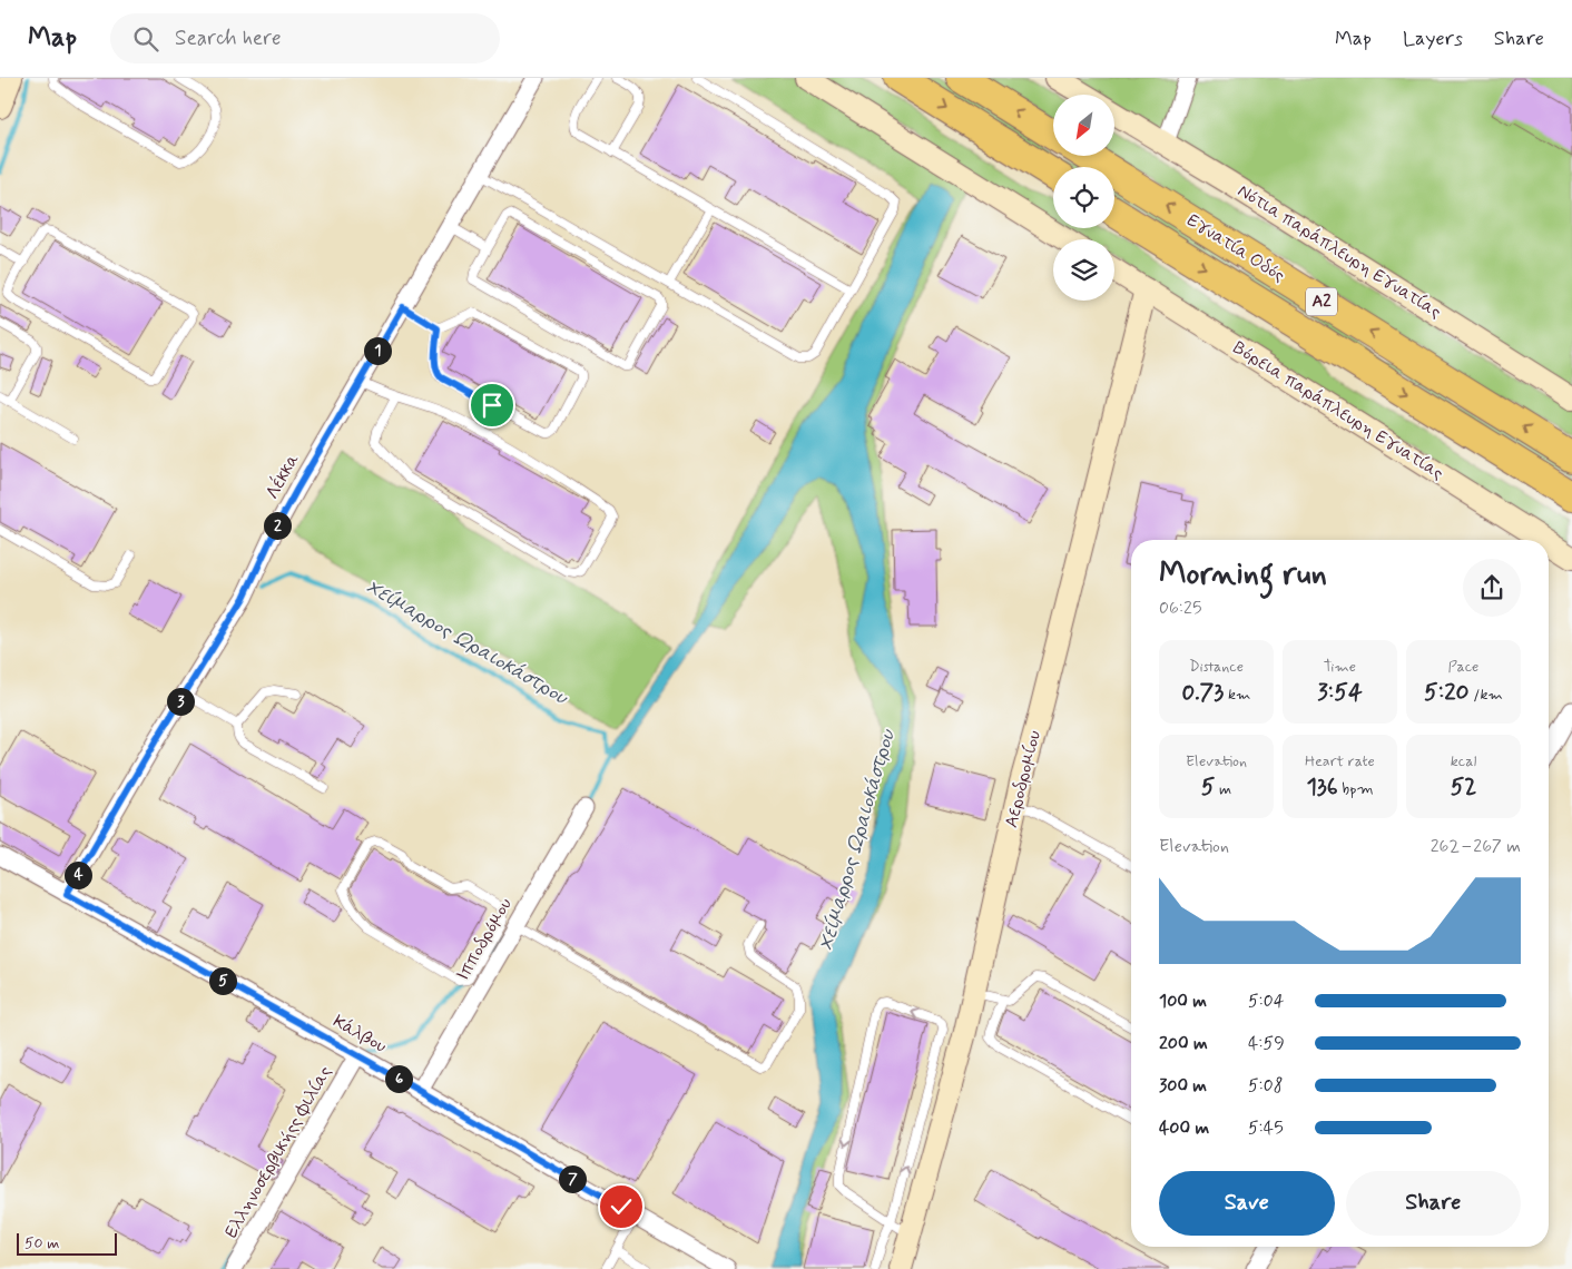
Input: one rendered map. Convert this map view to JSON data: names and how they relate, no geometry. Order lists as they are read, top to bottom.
{
  "streets": {
    "highway": ["Εγνατία Οδός", "Α2"],
    "street": [
      "Νότια παράπλευρη Εγνατίας",
      "Βόρεια παράπλευρη Εγνατίας",
      "Λέκκα",
      "Αεροδρομίου",
      "Ιπποδρόμου",
      "Κάλβου",
      "Ελληνοσερβικήςς Φιλίας"
    ]
  },
  "crossings": [
    ["Βόρεια παράπλευρη Εγνατίας", "Αεροδρομίου"],
    ["Λέκκα", "Κάλβου"],
    ["Ιπποδρόμου", "Κάλβου"],
    ["Κάλβου", "Ελληνοσερβικήςς Φιλίας"]
  ],
  "water": ["Χείμαρρος Ωραιοκάστρου"],
  "scale_bar": "50 m",
  "north": "bottom left",
  "page": {
    "header": "Map",
    "search": "Search here",
    "nav": ["Map", "Layers", "Share"],
    "pins": [
      "1",
      "2",
      "3",
      "4",
      "5",
      "6",
      "7"
    ],
    "heading": ["Morning run", "06:25"],
    "stats": [
      ["Distance", "0.73 km"],
      ["Time", "3:54"],
      ["Pace", "5:20 /km"],
      ["Elevation", "5 m"],
      ["Heart rate", "136 bpm"],
      ["kcal", "52"]
    ],
    "chart": ["Elevation", "262–267 m"],
    "list": [
      {
        "name": "100 m",
        "note": "5:04"
      },
      {
        "name": "200 m",
        "note": "4:59"
      },
      {
        "name": "300 m",
        "note": "5:08"
      },
      {
        "name": "400 m",
        "note": "5:45"
      }
    ],
    "buttons": ["Save", "Share"],
    "scale": "50 m"
  }
}
